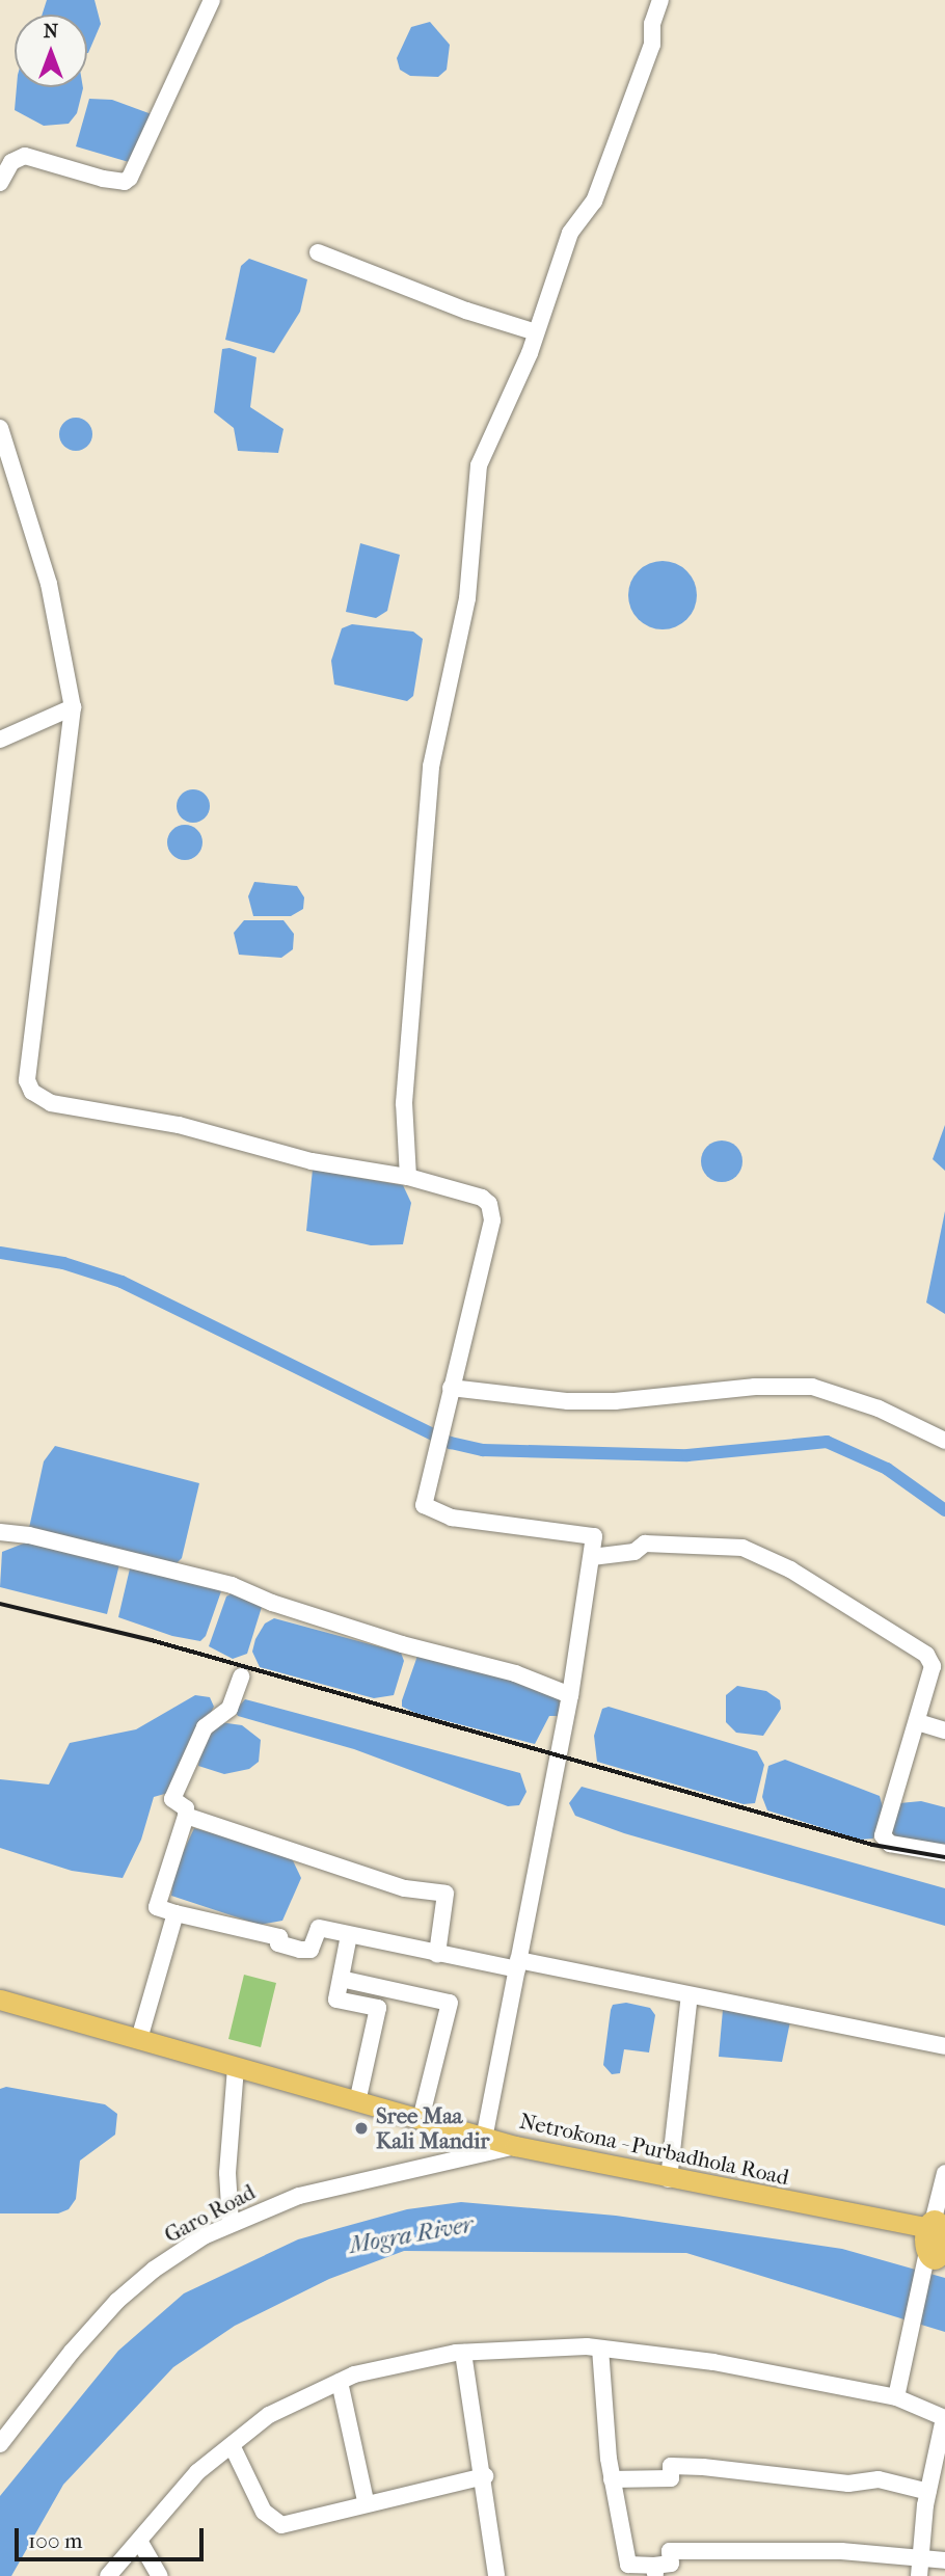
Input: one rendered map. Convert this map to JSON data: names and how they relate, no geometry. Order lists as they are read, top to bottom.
{
  "streets": {
    "main road": ["Netrokona - Purbadhola Road"],
    "street": ["Garo Road"]
  },
  "crossings": [
    ["Netrokona - Purbadhola Road", "Garo Road"]
  ],
  "water": ["Mogra River"],
  "places": ["Sree Maa Kali Mandir"],
  "scale_bar": "100 m",
  "north": "top"
}
